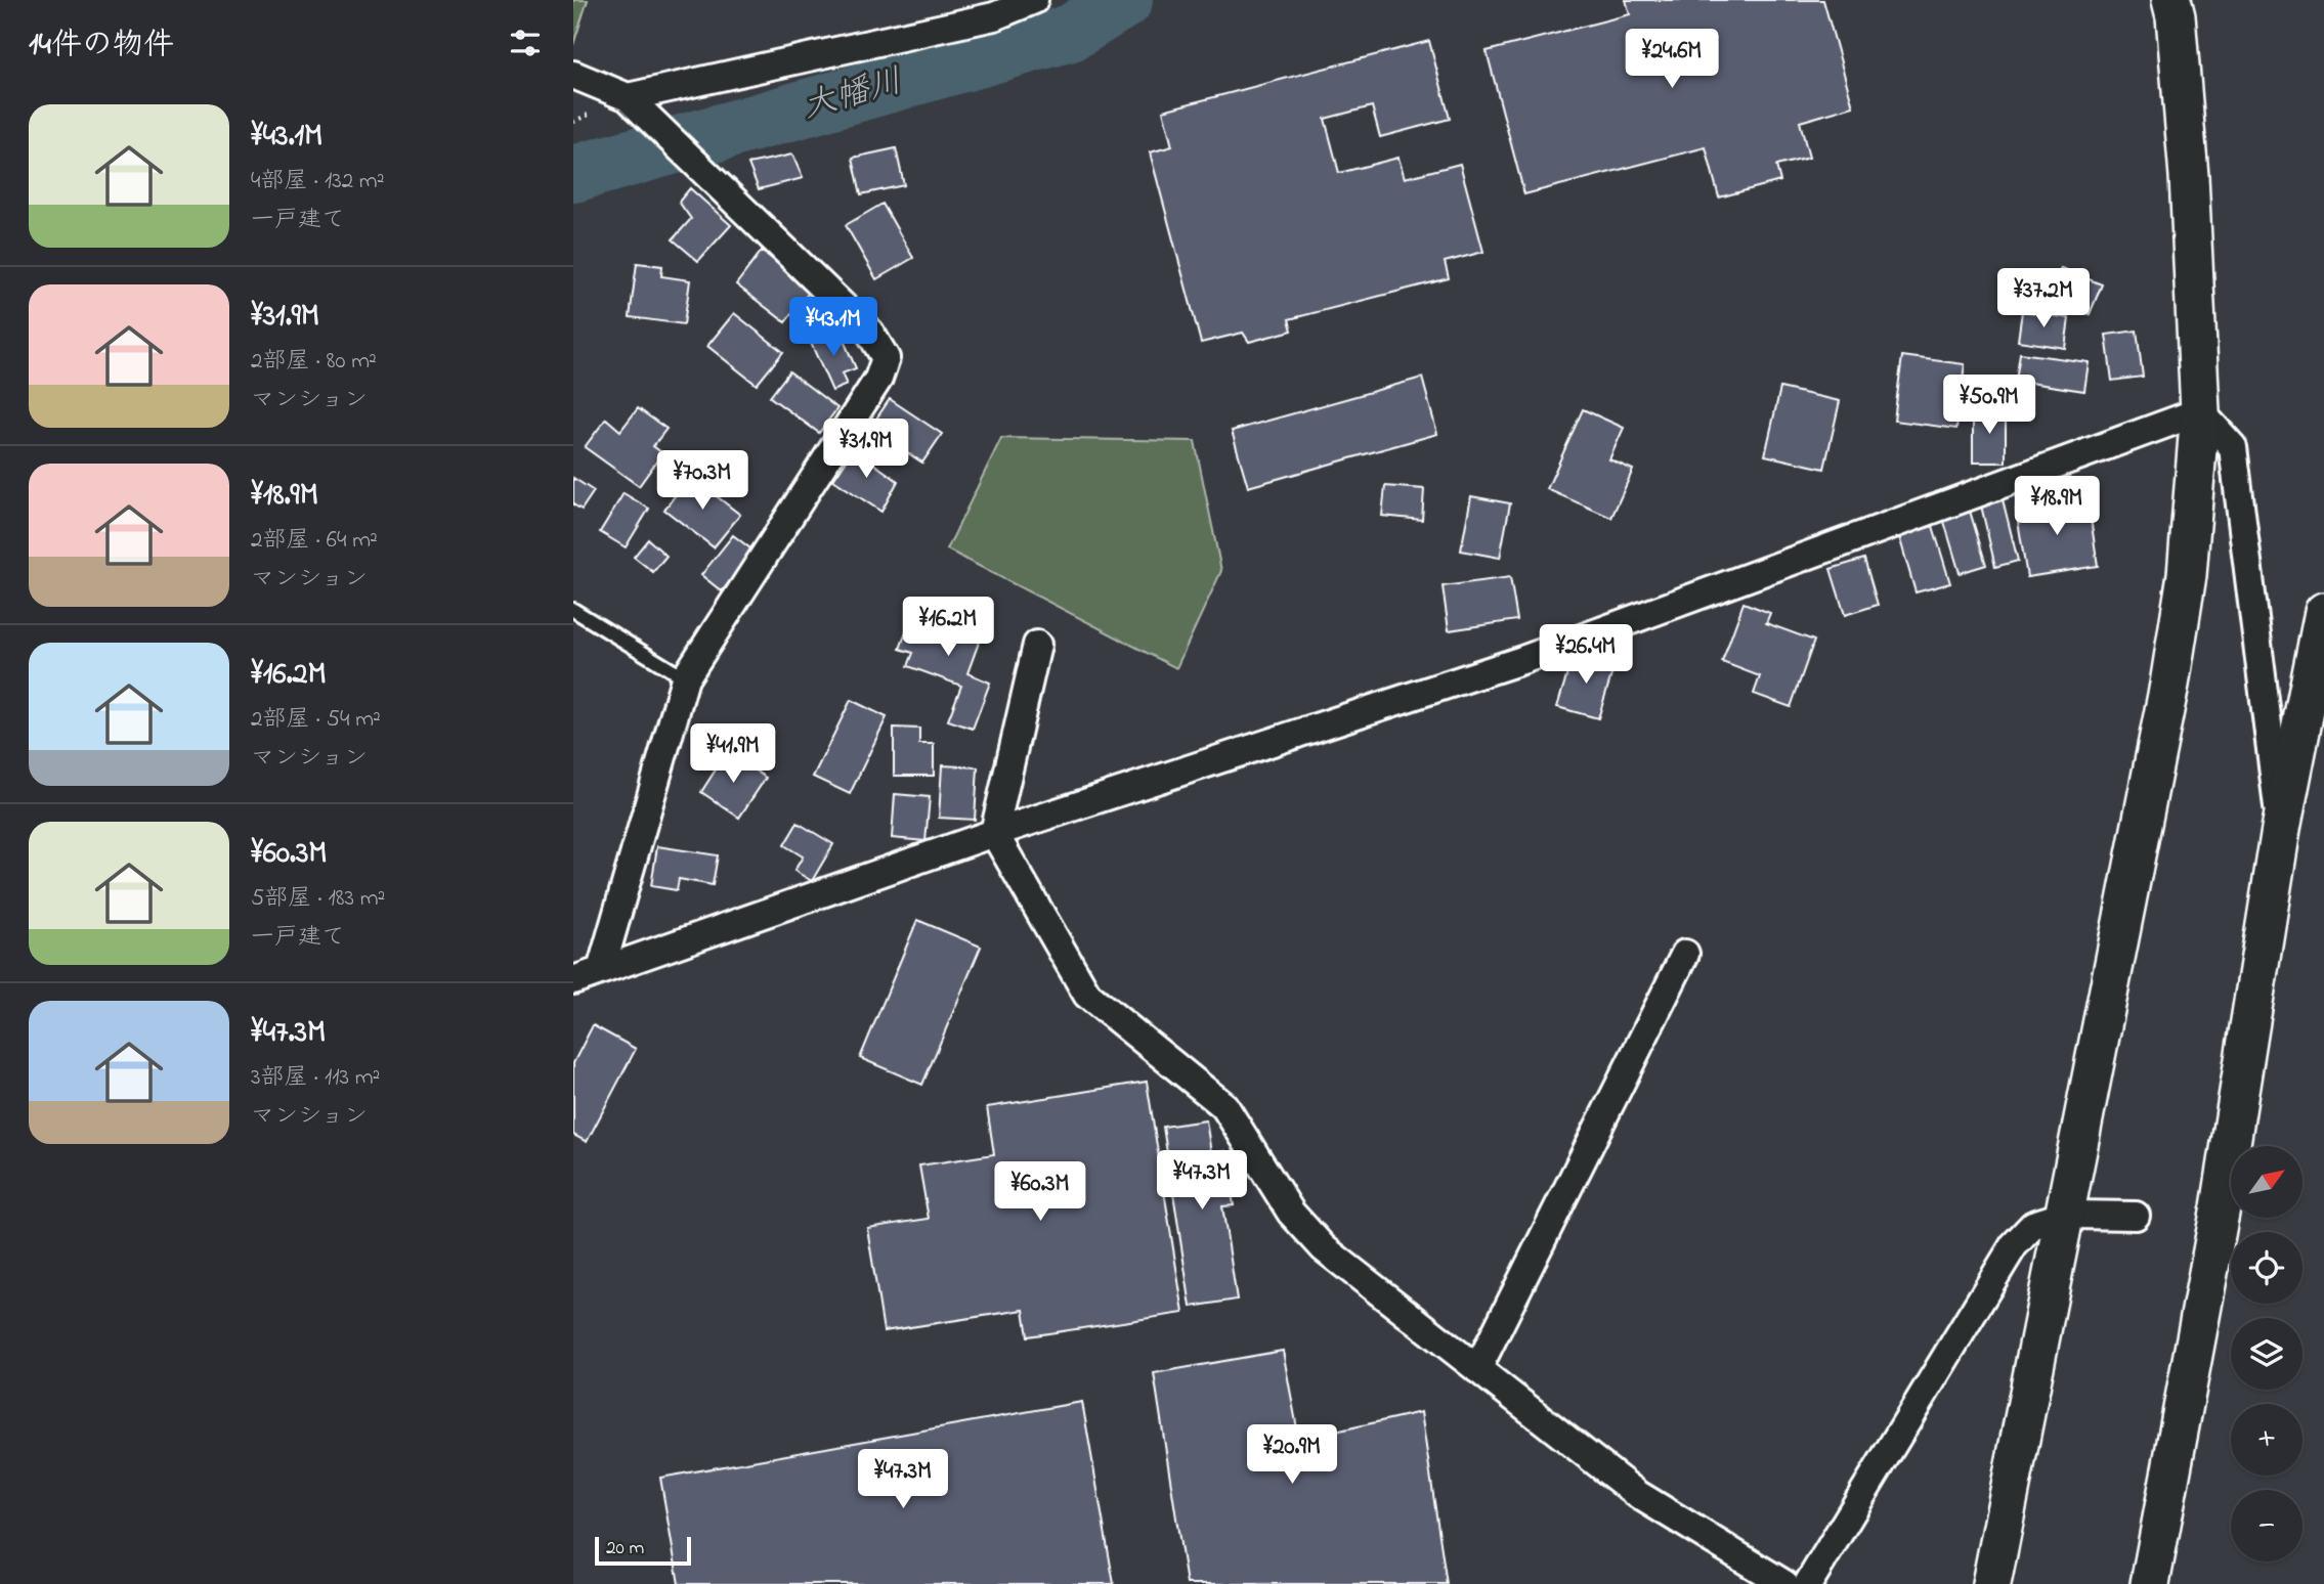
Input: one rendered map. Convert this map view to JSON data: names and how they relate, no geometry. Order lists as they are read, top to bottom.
{
  "water": ["大幡川"],
  "scale_bar": "20 m",
  "north": "top right",
  "page": {
    "heading": "14件の物件",
    "price": [
      "¥24.6M",
      "¥37.2M",
      "¥43.1M",
      "¥50.9M",
      "¥31.9M",
      "¥70.3M",
      "¥18.9M",
      "¥16.2M",
      "¥26.4M",
      "¥41.9M",
      "¥47.3M",
      "¥60.3M",
      "¥20.9M",
      "¥47.3M"
    ],
    "list": [
      {
        "name": "¥43.1M",
        "note": "4部屋 · 132 m² · 一戸建て"
      },
      {
        "name": "¥31.9M",
        "note": "2部屋 · 80 m² · マンション"
      },
      {
        "name": "¥18.9M",
        "note": "2部屋 · 64 m² · マンション"
      },
      {
        "name": "¥16.2M",
        "note": "2部屋 · 54 m² · マンション"
      },
      {
        "name": "¥60.3M",
        "note": "5部屋 · 183 m² · 一戸建て"
      },
      {
        "name": "¥47.3M",
        "note": "3部屋 · 113 m² · マンション"
      }
    ],
    "map_buttons": ["+", "−"],
    "scale": "20 m"
  }
}
